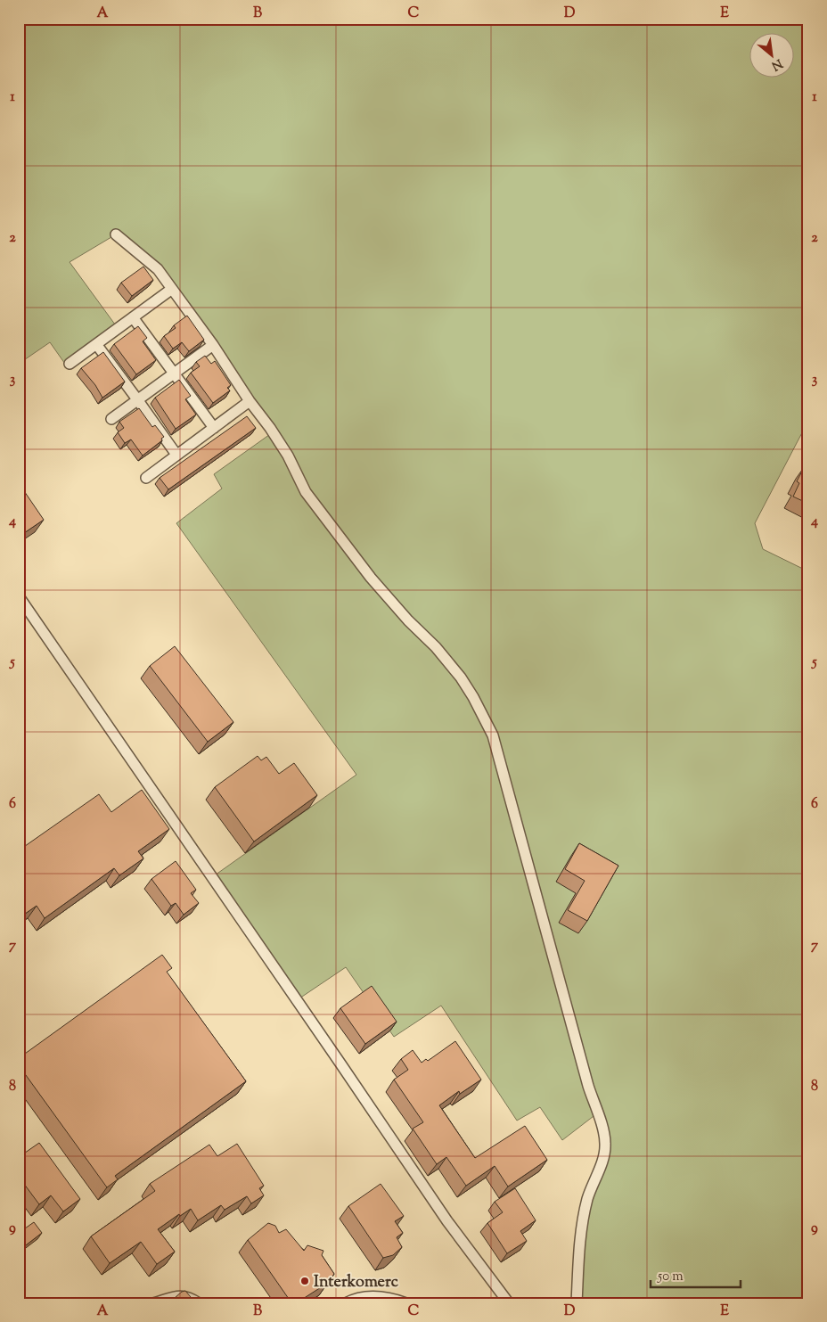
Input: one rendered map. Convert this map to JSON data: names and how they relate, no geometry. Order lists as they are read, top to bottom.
{
  "places": ["Interkomerc"],
  "scale_bar": "50 m",
  "north": "bottom right",
  "grid": {
    "columns": [
      "A",
      "B",
      "C",
      "D",
      "E"
    ],
    "rows": [
      "1",
      "2",
      "3",
      "4",
      "5",
      "6",
      "7",
      "8",
      "9"
    ]
  }
}
